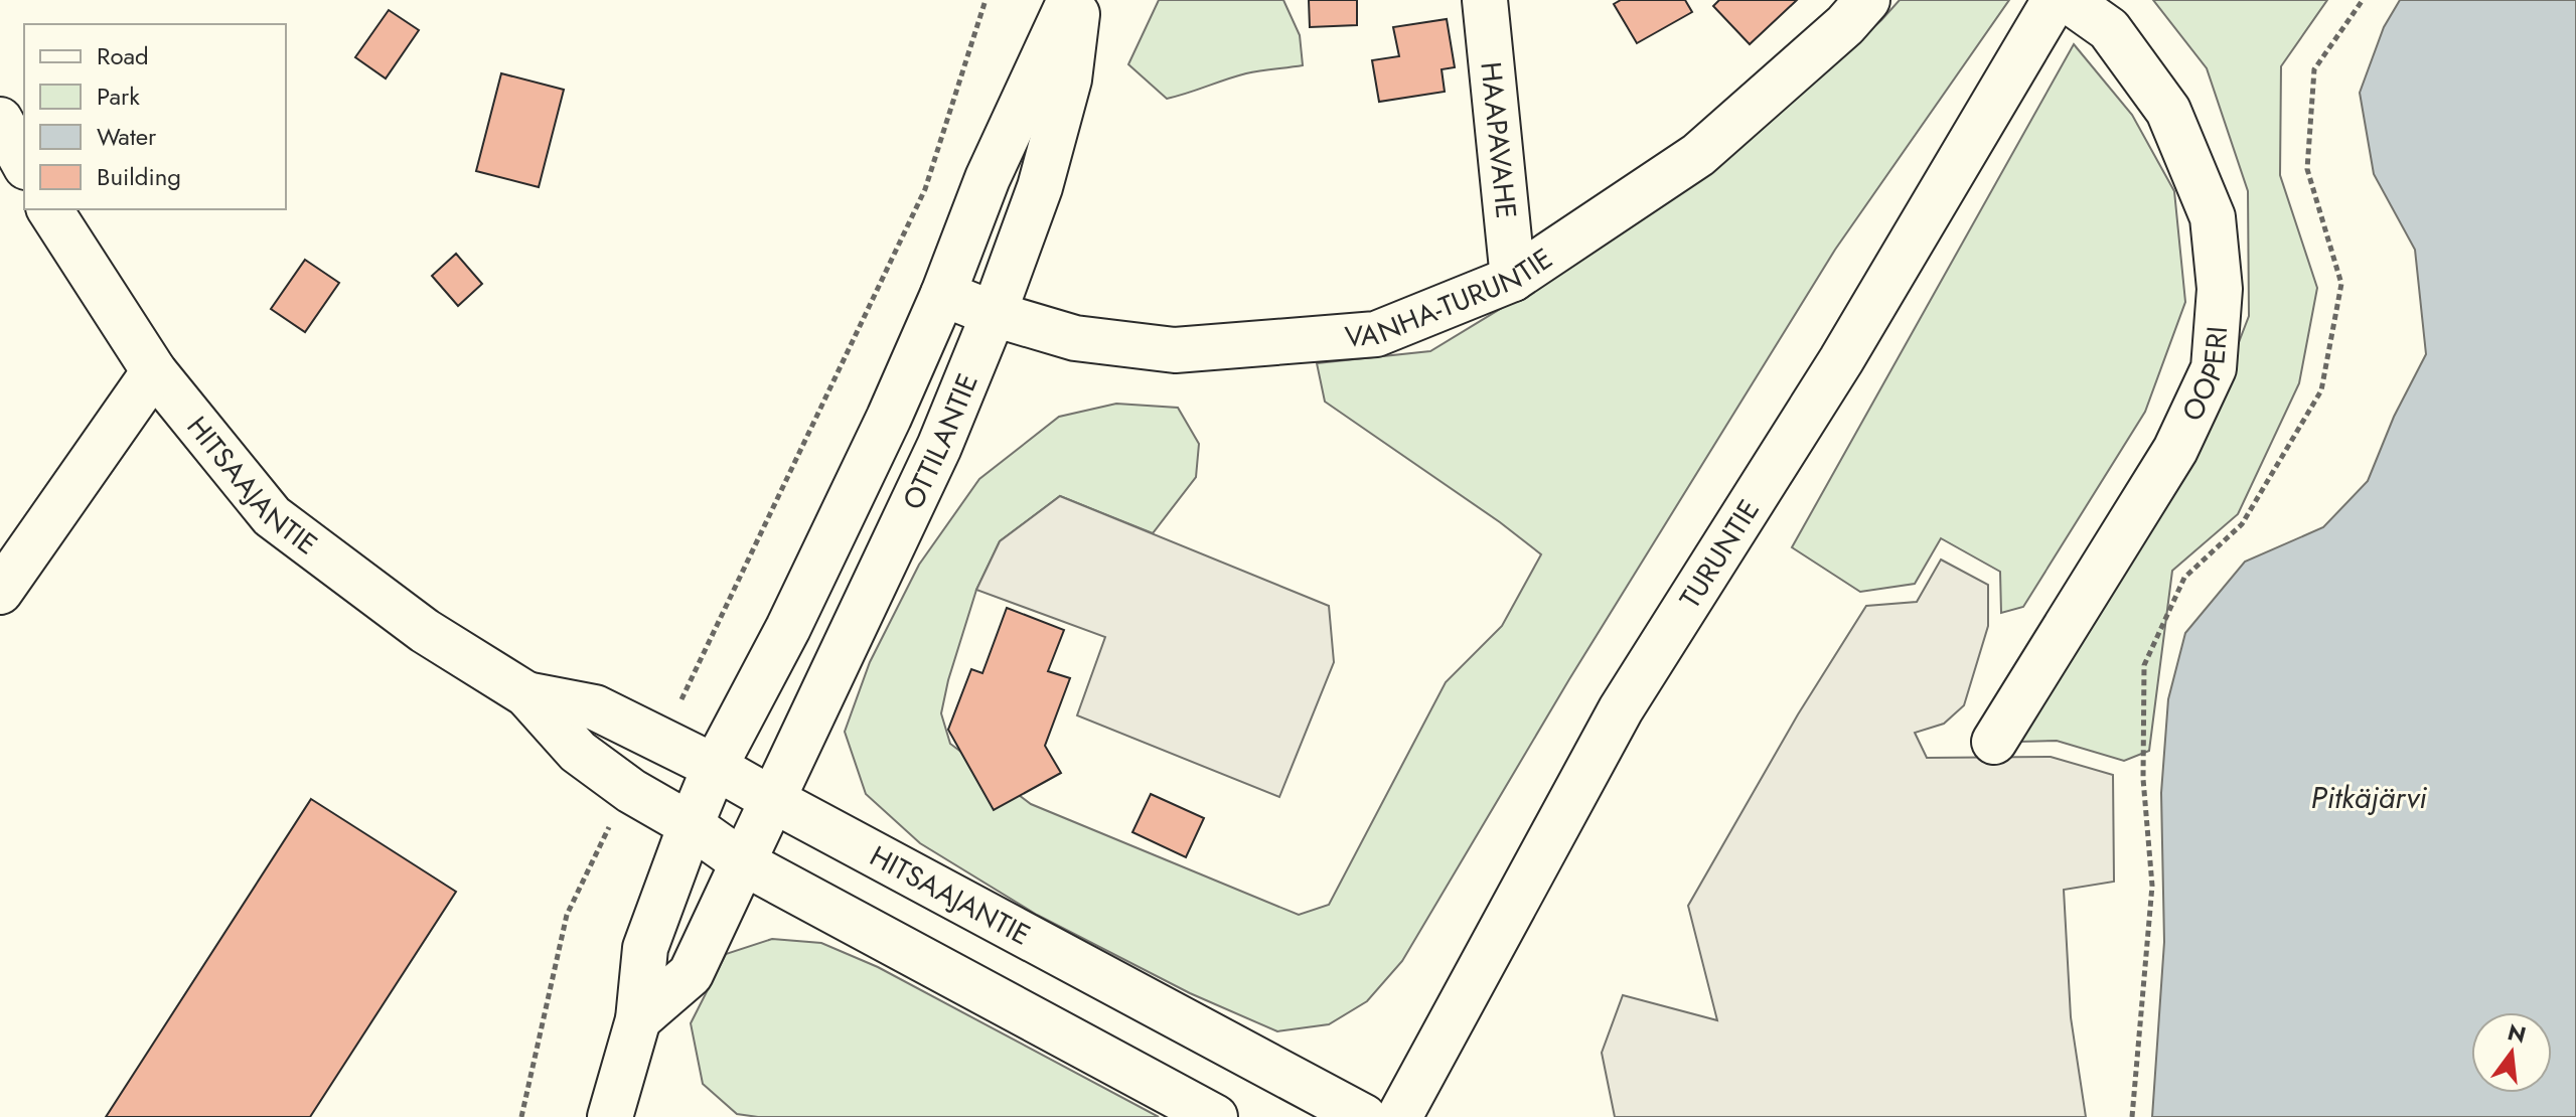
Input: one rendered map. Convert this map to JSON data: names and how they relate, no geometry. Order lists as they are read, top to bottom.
{
  "streets": {
    "main road": [
      "HAAPAVAHE",
      "VANHA-TURUNTIE",
      "OOPERI",
      "OTTILANTIE",
      "HITSAAJANTIE",
      "TURUNTIE"
    ]
  },
  "crossings": [
    ["HAAPAVAHE", "VANHA-TURUNTIE"],
    ["VANHA-TURUNTIE", "OTTILANTIE"],
    ["OTTILANTIE", "HITSAAJANTIE"]
  ],
  "water": ["Pitkäjärvi"],
  "legend": [
    "Road",
    "Park",
    "Water",
    "Building"
  ],
  "north": "top"
}
